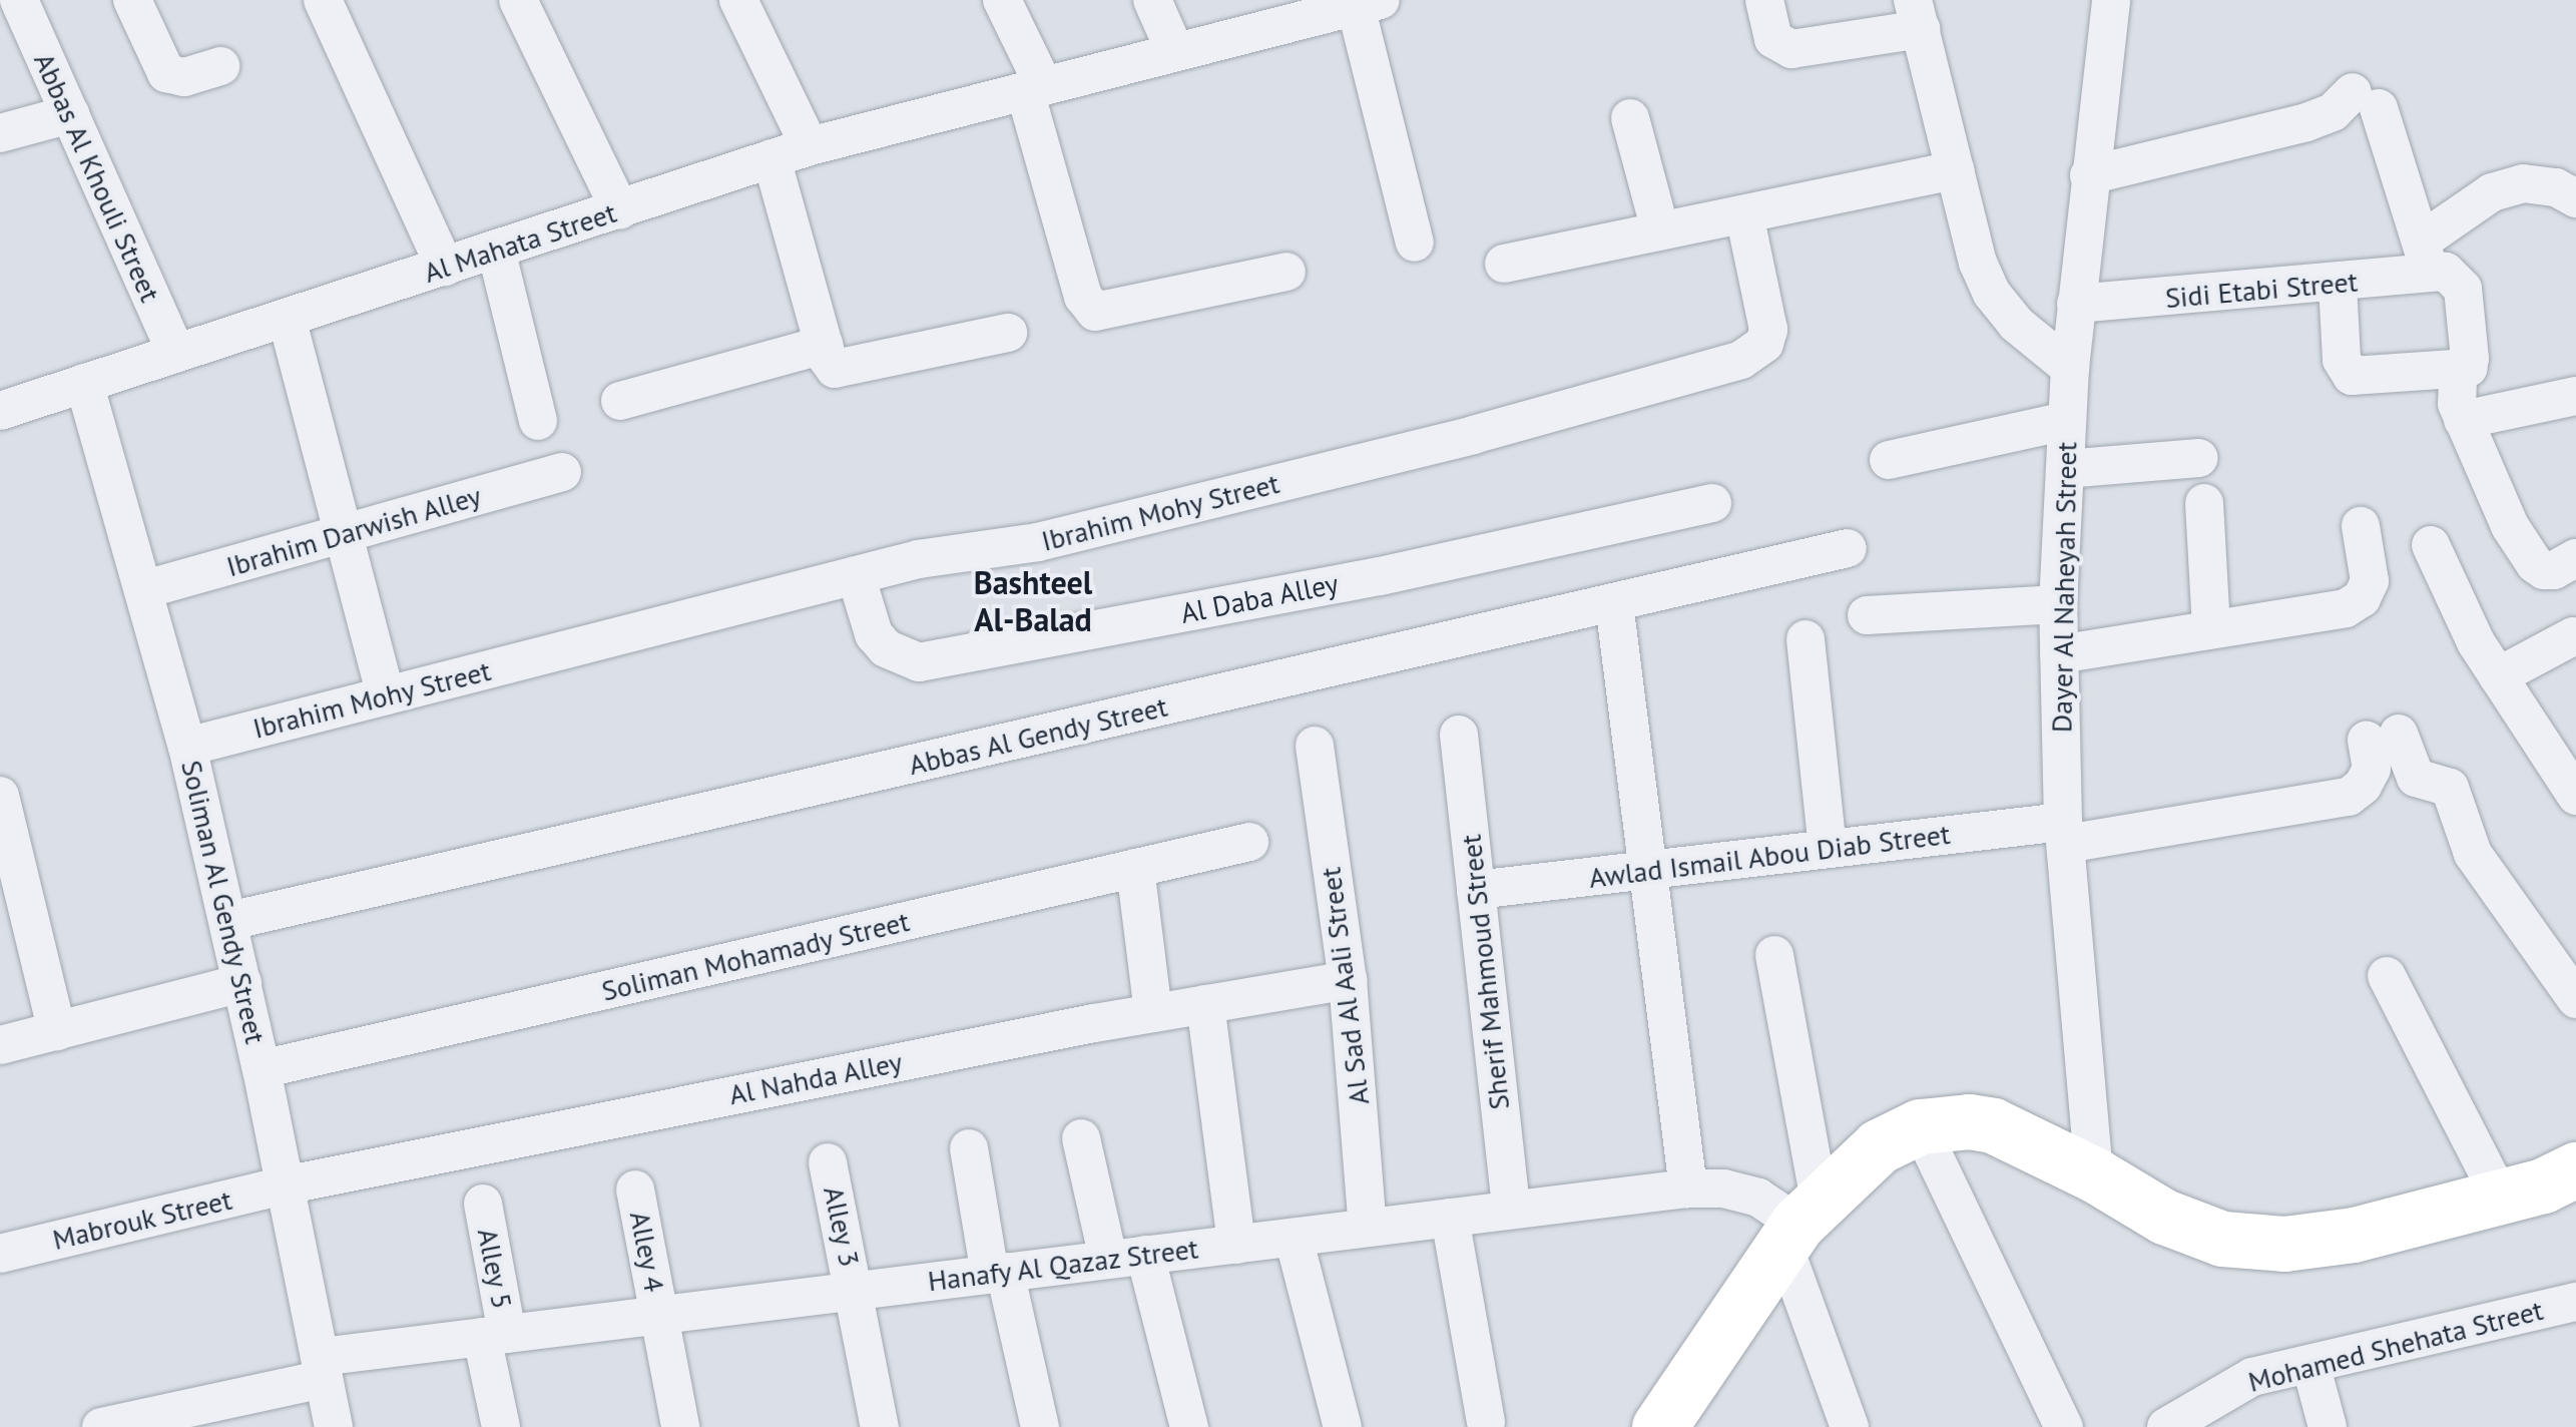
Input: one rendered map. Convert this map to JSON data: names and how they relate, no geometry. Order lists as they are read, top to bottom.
{
  "streets": {
    "street": [
      "Abbas Al Khouli Street",
      "Al Mahata Street",
      "Sidi Etabi Street",
      "Ibrahim Mohy Street",
      "Ibrahim Darwish Alley",
      "Dayer Al Naheyah Street",
      "Al Daba Alley",
      "Abbas Al Gendy Street",
      "Awlad Ismail Abou Diab Street",
      "Soliman Al Gendy Street",
      "Soliman Mohamady Street",
      "Sherif Mahmoud Street",
      "Al Sad Al Aali Street",
      "Al Nahda Alley",
      "Mabrouk Street",
      "Alley 3",
      "Alley 4",
      "Hanafy Al Qazaz Street",
      "Alley 5",
      "Mohamed Shehata Street"
    ]
  },
  "crossings": [
    ["Abbas Al Khouli Street", "Al Mahata Street"],
    ["Al Mahata Street", "Soliman Al Gendy Street"],
    ["Sidi Etabi Street", "Dayer Al Naheyah Street"],
    ["Ibrahim Mohy Street", "Al Daba Alley"],
    ["Ibrahim Mohy Street", "Soliman Al Gendy Street"],
    ["Ibrahim Darwish Alley", "Soliman Al Gendy Street"],
    ["Dayer Al Naheyah Street", "Awlad Ismail Abou Diab Street"],
    ["Abbas Al Gendy Street", "Soliman Al Gendy Street"],
    ["Awlad Ismail Abou Diab Street", "Sherif Mahmoud Street"],
    ["Soliman Al Gendy Street", "Soliman Mohamady Street"],
    ["Soliman Al Gendy Street", "Al Nahda Alley"],
    ["Soliman Al Gendy Street", "Mabrouk Street"],
    ["Soliman Al Gendy Street", "Hanafy Al Qazaz Street"],
    ["Sherif Mahmoud Street", "Hanafy Al Qazaz Street"],
    ["Al Sad Al Aali Street", "Al Nahda Alley"],
    ["Al Sad Al Aali Street", "Hanafy Al Qazaz Street"],
    ["Al Nahda Alley", "Mabrouk Street"],
    ["Alley 3", "Hanafy Al Qazaz Street"],
    ["Alley 4", "Hanafy Al Qazaz Street"],
    ["Hanafy Al Qazaz Street", "Alley 5"]
  ],
  "districts": ["Bashteel Al-Balad"]
}
